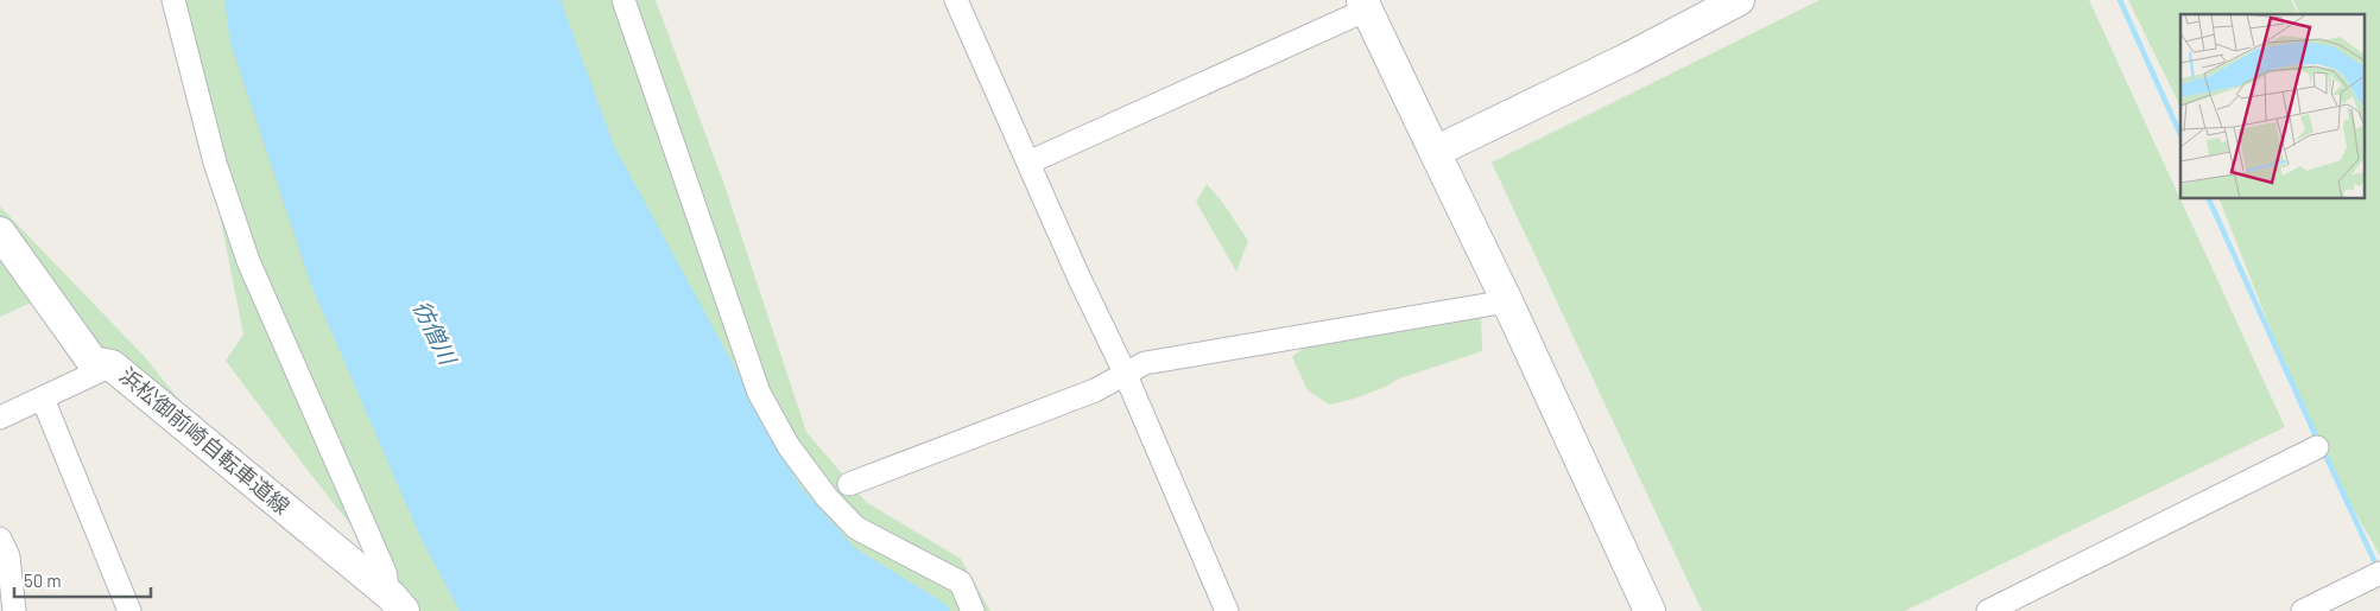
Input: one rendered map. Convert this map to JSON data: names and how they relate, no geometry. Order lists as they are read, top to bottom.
{
  "streets": {
    "street": ["浜松御前崎自転車道線"]
  },
  "water": ["彷僧川"],
  "scale_bar": "50 m"
}
